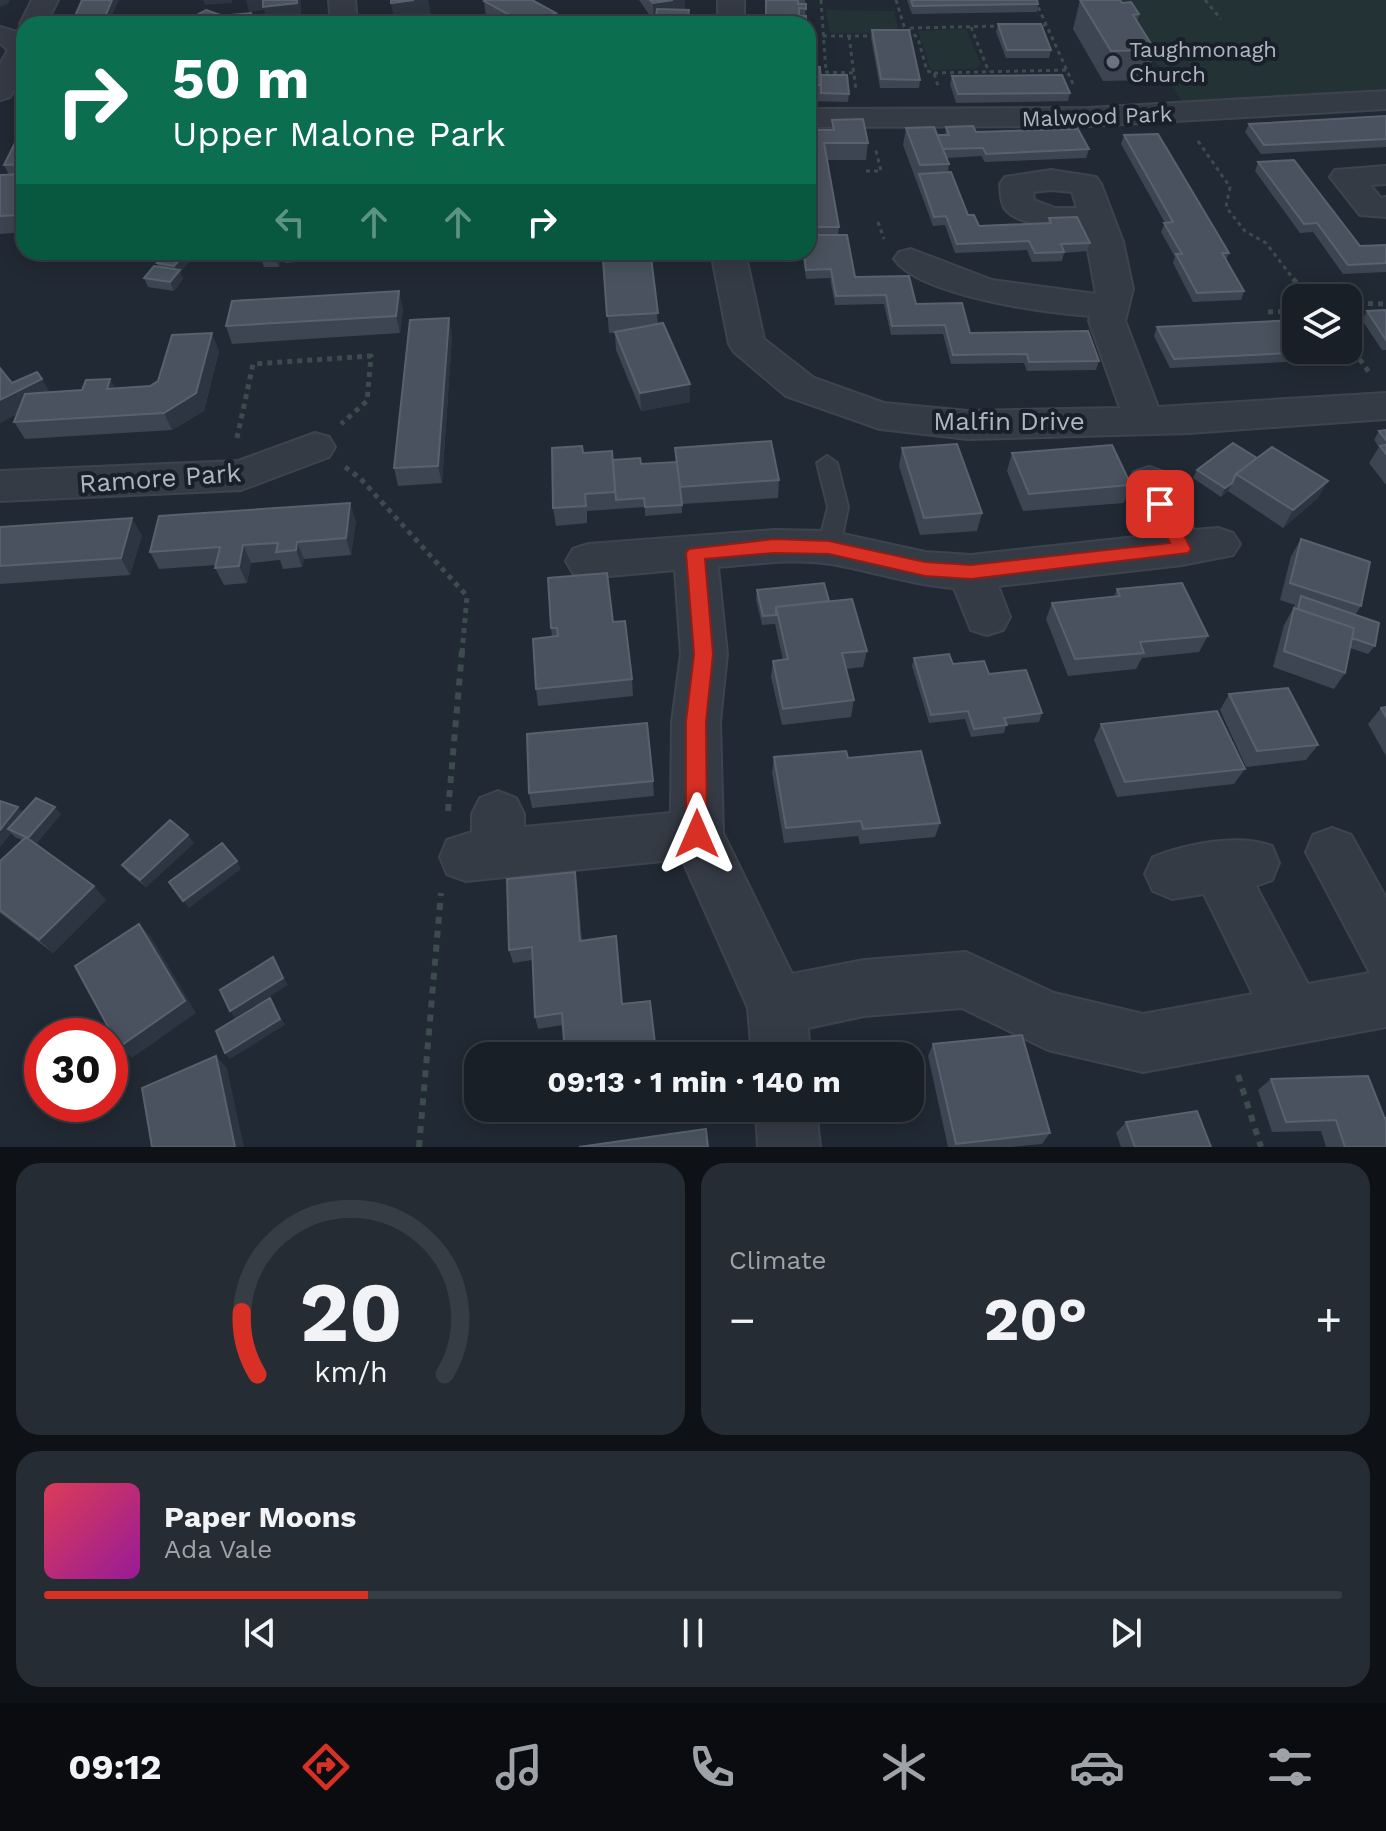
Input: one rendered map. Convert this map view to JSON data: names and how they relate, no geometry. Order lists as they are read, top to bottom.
{
  "streets": {
    "street": ["Malwood Park", "Malfin Drive", "Ramore Park"]
  },
  "places": ["Taughmonagh Church"],
  "page": {
    "turn": ["50 m", "Upper Malone Park"],
    "limit": "30",
    "trip": "09:13 · 1 min · 140 m",
    "tile": "Climate",
    "heat": ["−", "20°", "+"],
    "song": ["Paper Moons", "Ada Vale"],
    "tabs": "09:12",
    "gauge": ["20", "km/h"]
  }
}
